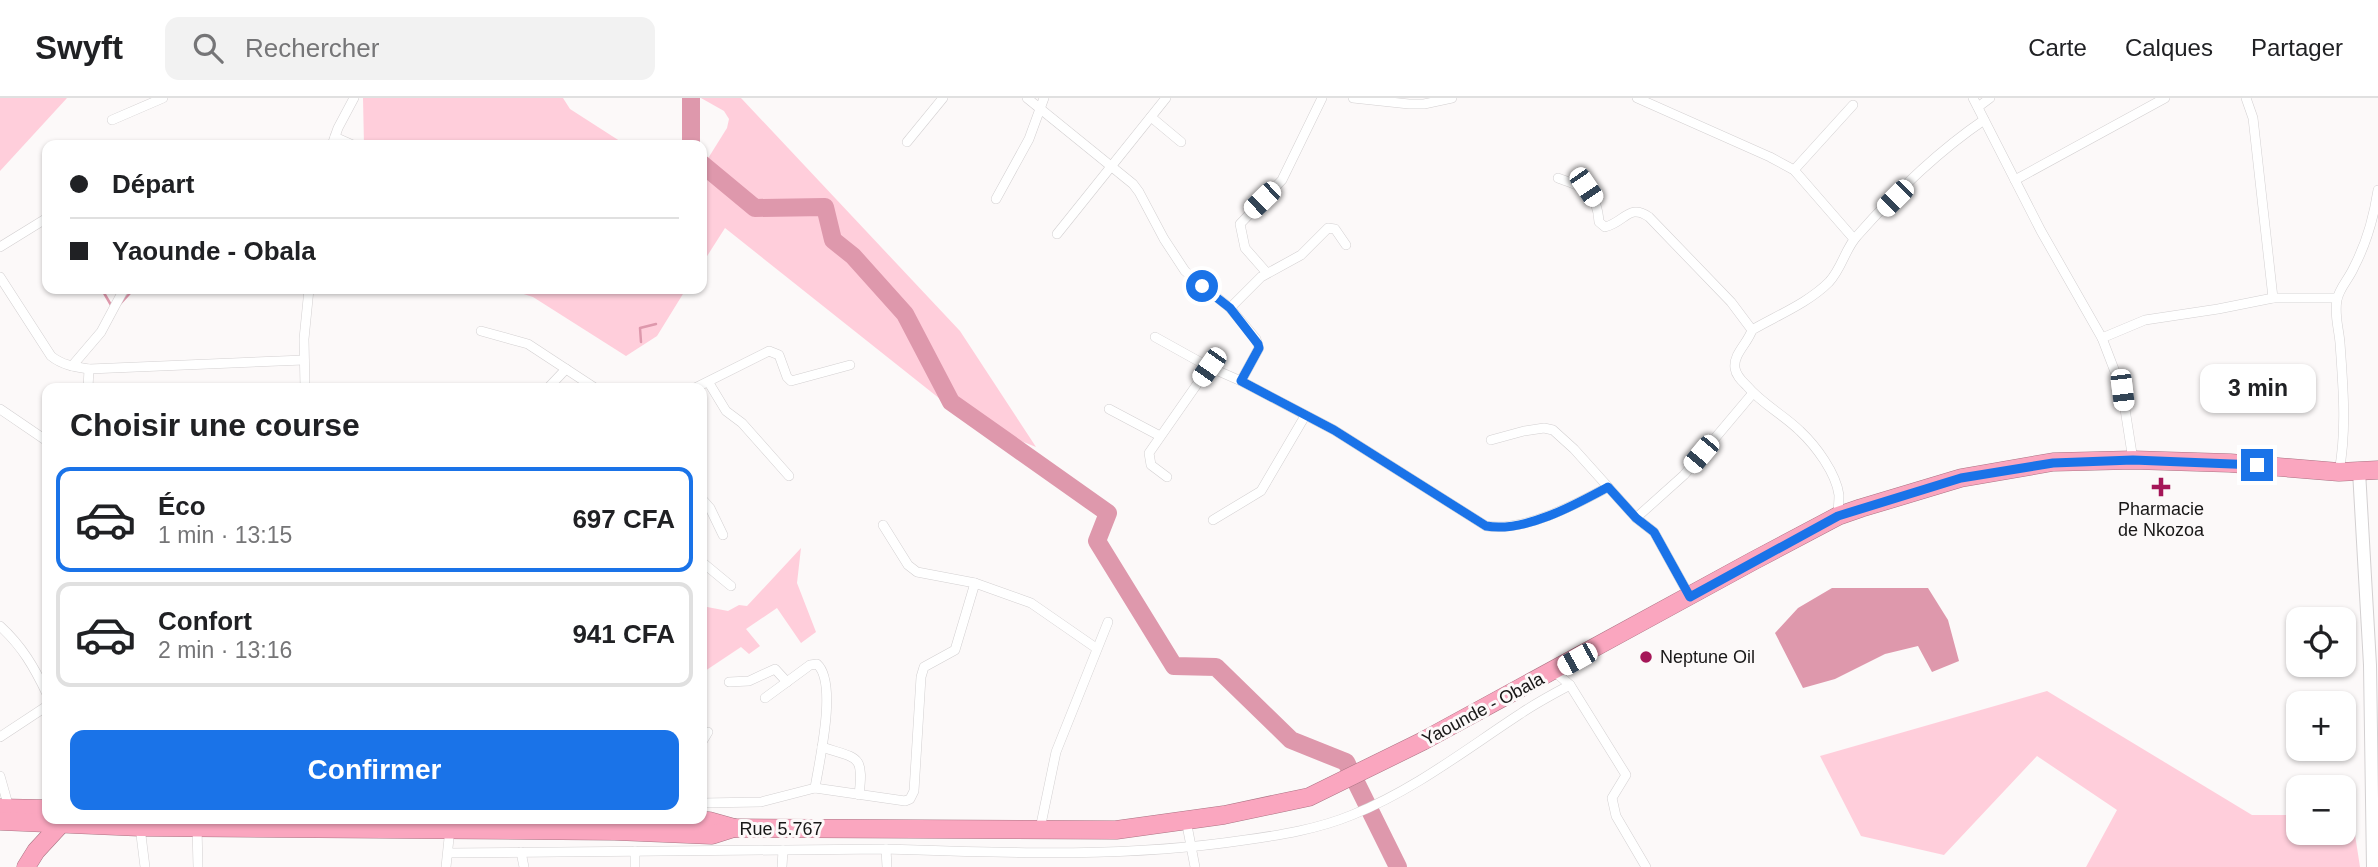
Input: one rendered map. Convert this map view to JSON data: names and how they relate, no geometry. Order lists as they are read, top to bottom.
{
  "streets": {
    "highway": ["Yaounde - Obala", "Rue 5.767"]
  },
  "crossings": [
    ["Yaounde - Obala", "Rue 5.767"]
  ],
  "places": {
    "health": ["Pharmacie de Nkozoa"],
    "other": ["Neptune Oil"]
  },
  "page": {
    "header": "Swyft",
    "search": "Rechercher",
    "nav": ["Carte", "Calques", "Partager"],
    "banner": ["Départ", "Yaounde - Obala"],
    "bubble": "3 min",
    "heading": "Choisir une course",
    "list": [
      {
        "name": "Éco",
        "note": "1 min · 13:15",
        "value": "697 CFA"
      },
      {
        "name": "Confort",
        "note": "2 min · 13:16",
        "value": "941 CFA"
      }
    ],
    "map_buttons": ["+", "−"],
    "buttons": "Confirmer"
  }
}
